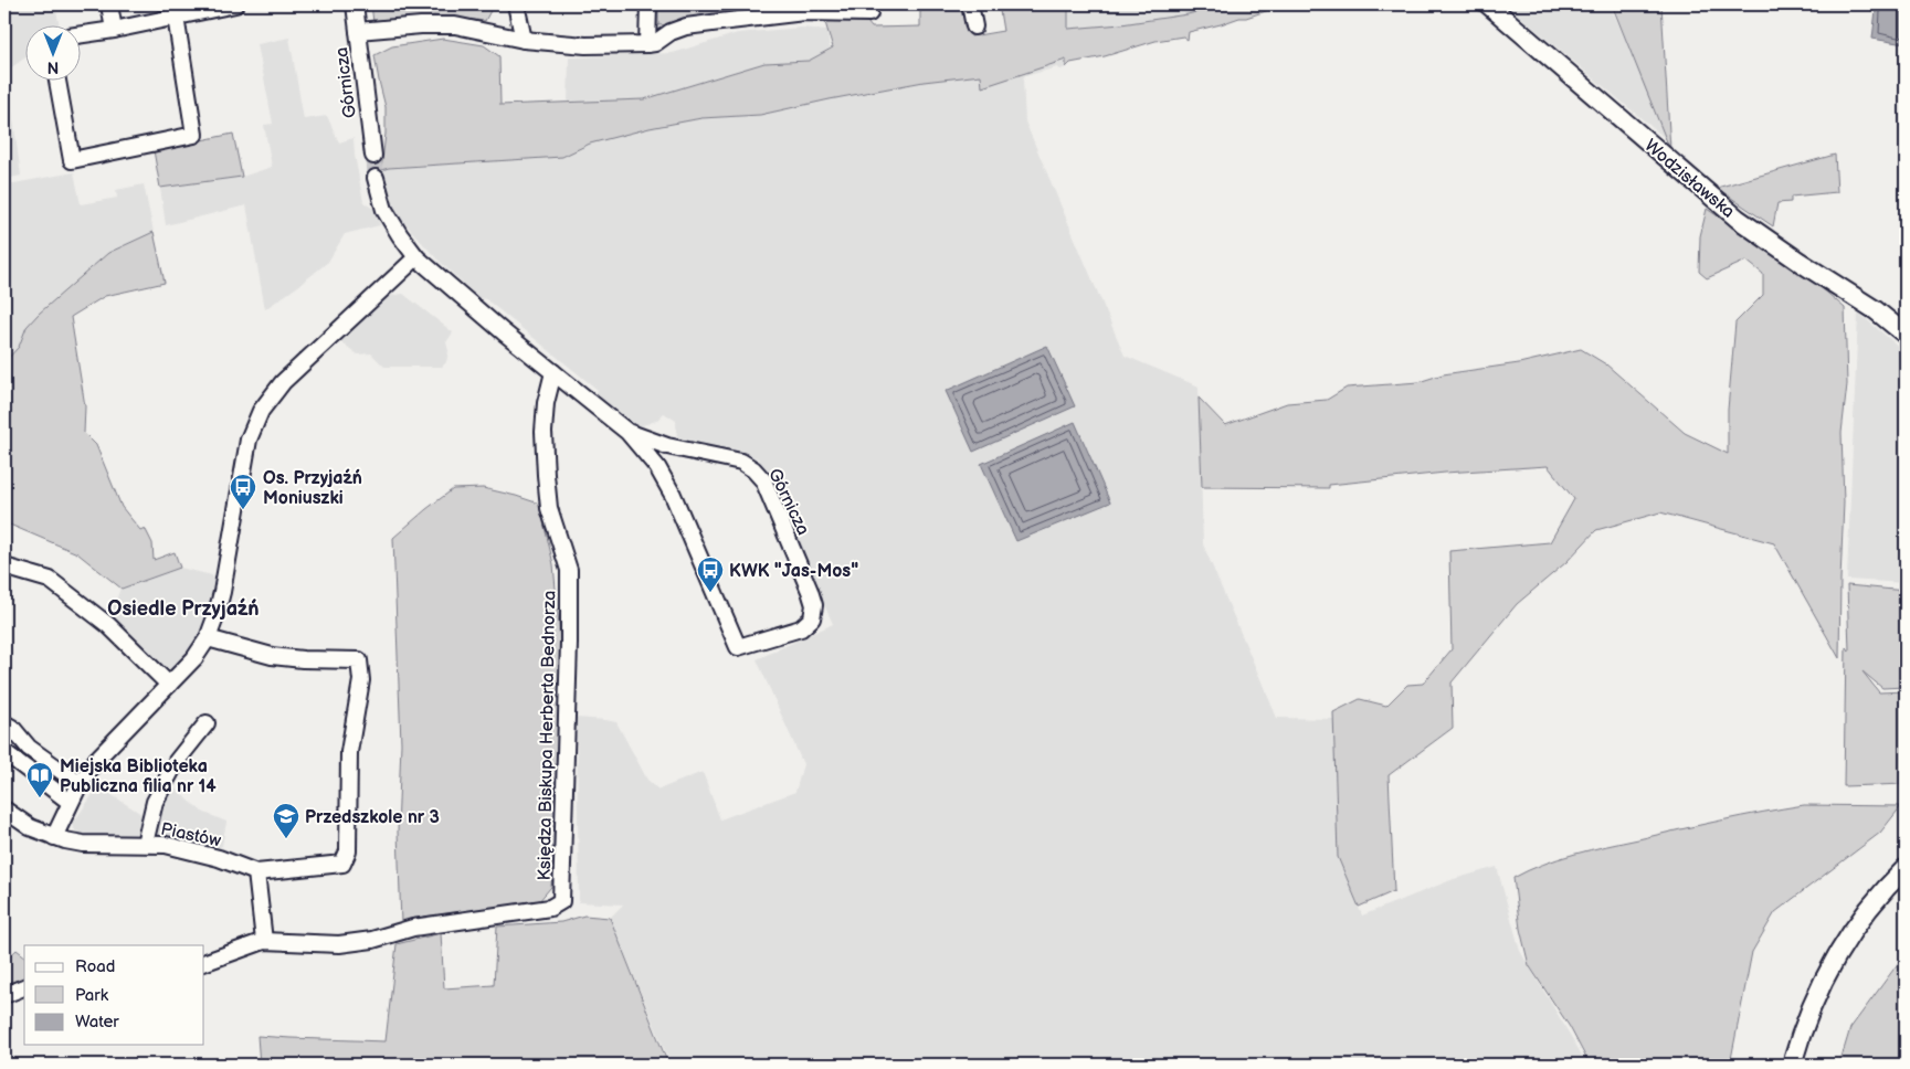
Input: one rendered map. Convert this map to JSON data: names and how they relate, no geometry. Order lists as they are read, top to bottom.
{
  "streets": {
    "main road": ["Wodzisławska"],
    "street": ["Górnicza", "Księdza Biskupa Herberta Bednorza", "Piastów"]
  },
  "crossings": [
    ["Górnicza", "Księdza Biskupa Herberta Bednorza"]
  ],
  "districts": ["Osiedle Przyjaźń"],
  "places": {
    "bus stop": ["Os. Przyjaźń Moniuszki", "KWK \"Jas-Mos\""],
    "library": ["Miejska Biblioteka Publiczna filia nr 14"],
    "school or university": ["Przedszkole nr 3"]
  },
  "legend": ["Road", "Park", "Water"],
  "north": "bottom"
}
